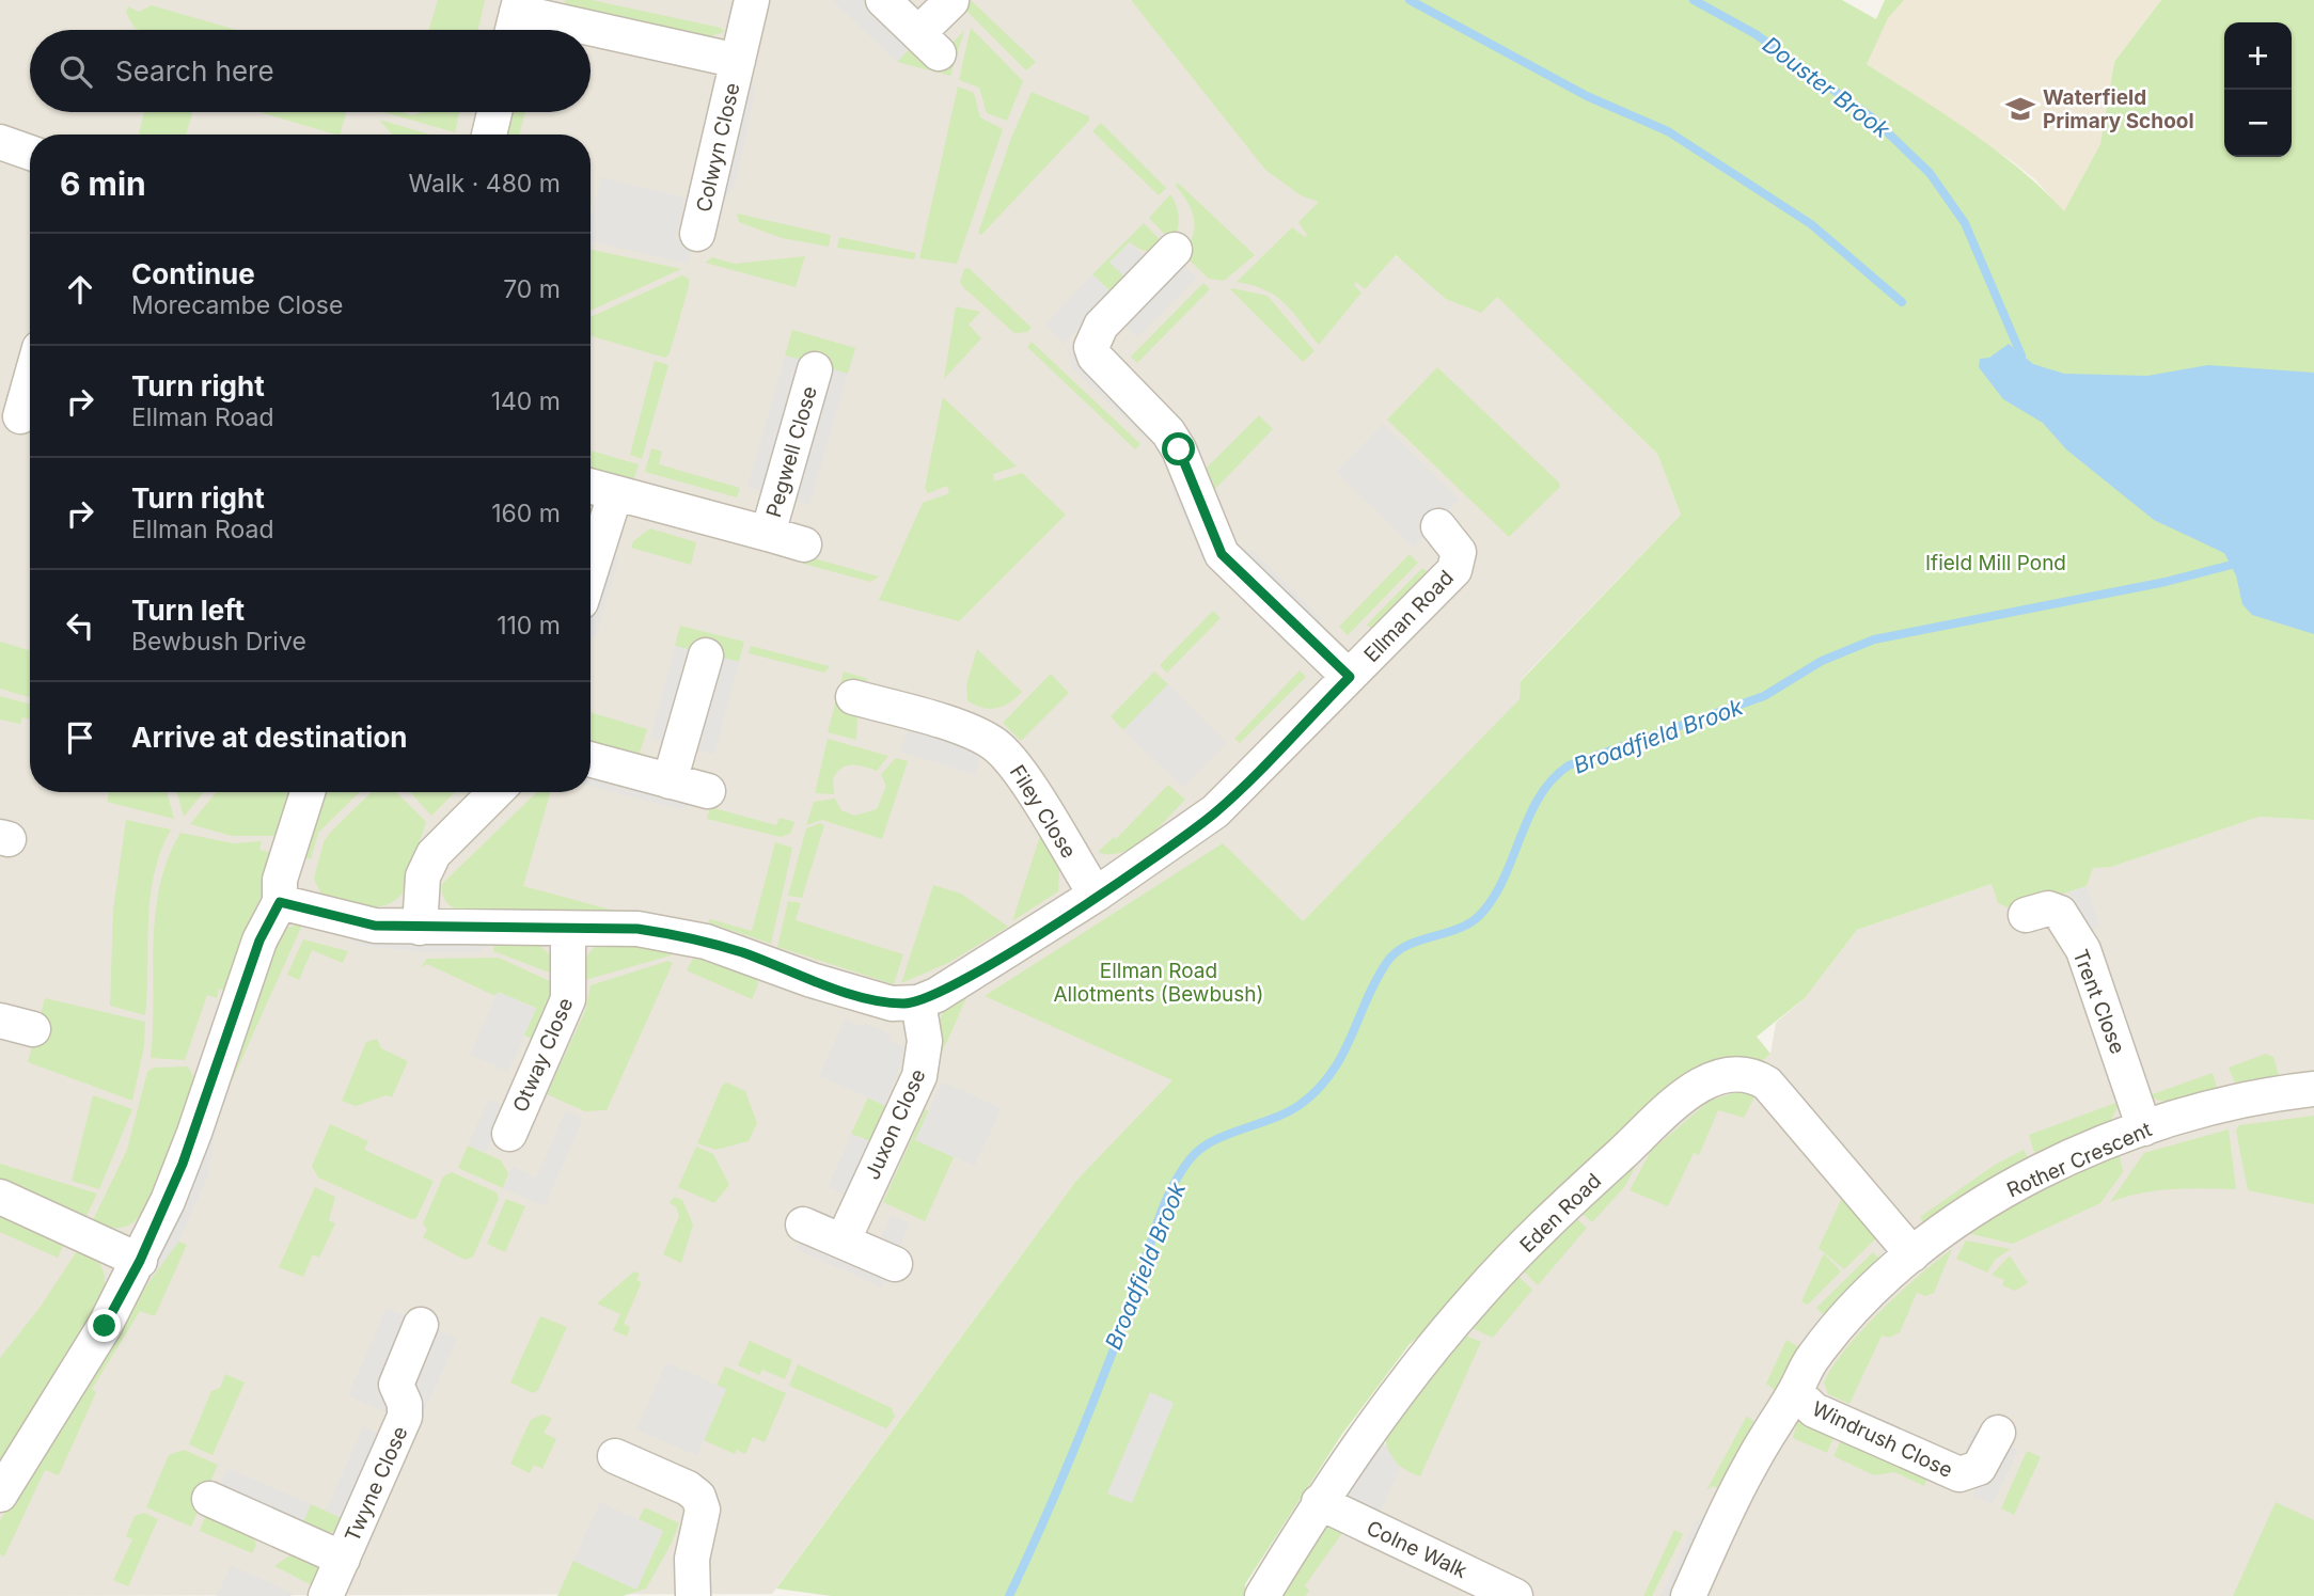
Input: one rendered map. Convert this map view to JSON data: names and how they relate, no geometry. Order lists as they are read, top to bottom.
{
  "streets": {
    "street": [
      "Colwyn Close",
      "Pegwell Close",
      "Ellman Road",
      "Filey Close",
      "Trent Close",
      "Otway Close",
      "Juxon Close",
      "Rother Crescent",
      "Eden Road",
      "Windrush Close",
      "Twyne Close",
      "Colne Walk"
    ]
  },
  "crossings": [
    ["Ellman Road", "Filey Close"],
    ["Ellman Road", "Otway Close"],
    ["Ellman Road", "Juxon Close"],
    ["Trent Close", "Rother Crescent"],
    ["Rother Crescent", "Eden Road"],
    ["Rother Crescent", "Windrush Close"],
    ["Eden Road", "Colne Walk"]
  ],
  "water": ["Douster Brook", "Broadfield Brook"],
  "parks": ["Ifield Mill Pond", "Ellman Road Allotments (Bewbush)"],
  "places": {
    "school or university": ["Waterfield Primary School"]
  },
  "page": {
    "map_buttons": ["+", "−"],
    "search": "Search here",
    "heading": ["6 min", "Walk · 480 m"],
    "list": [
      ["Continue", "Morecambe Close", "70 m"],
      ["Turn right", "Ellman Road", "140 m"],
      ["Turn right", "Ellman Road", "160 m"],
      ["Turn left", "Bewbush Drive", "110 m"],
      "Arrive at destination"
    ]
  }
}
